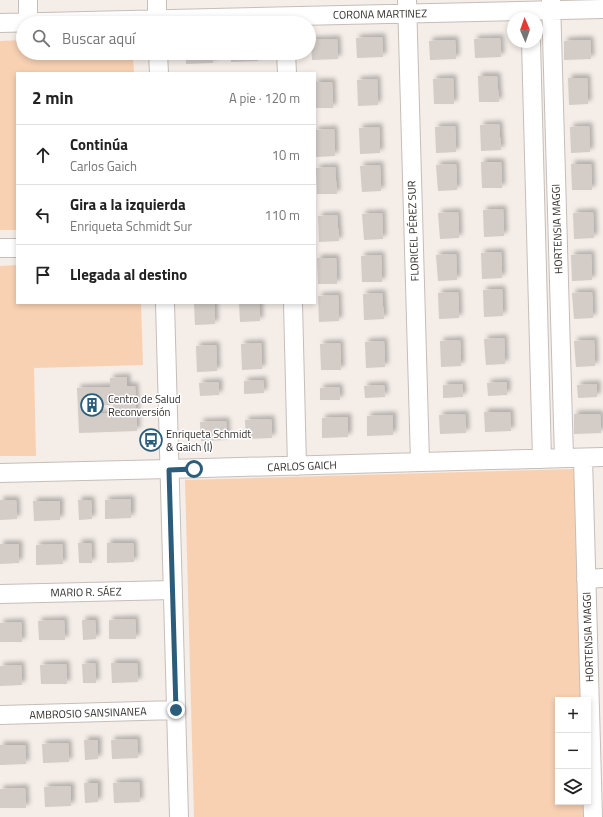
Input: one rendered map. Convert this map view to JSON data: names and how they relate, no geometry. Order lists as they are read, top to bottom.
{
  "streets": {
    "street": [
      "CORONA MARTINEZ",
      "HORTENSIA MAGGI",
      "FLORICEL PÉREZ SUR",
      "CARLOS GAICH",
      "MARIO R. SÁEZ",
      "AMBROSIO SANSINANEA"
    ]
  },
  "crossings": [
    ["CORONA MARTINEZ", "HORTENSIA MAGGI"],
    ["CORONA MARTINEZ", "FLORICEL PÉREZ SUR"],
    ["HORTENSIA MAGGI", "CARLOS GAICH"],
    ["FLORICEL PÉREZ SUR", "CARLOS GAICH"]
  ],
  "places": {
    "building": ["Centro de Salud Reconversión"],
    "bus stop": ["Enriqueta Schmidt & Gaich (I)"]
  },
  "north": "top",
  "page": {
    "search": "Buscar aquí",
    "heading": ["2 min", "A pie · 120 m"],
    "list": [
      ["Continúa", "Carlos Gaich", "10 m"],
      ["Gira a la izquierda", "Enriqueta Schmidt Sur", "110 m"],
      "Llegada al destino"
    ],
    "map_buttons": ["+", "−"]
  }
}
